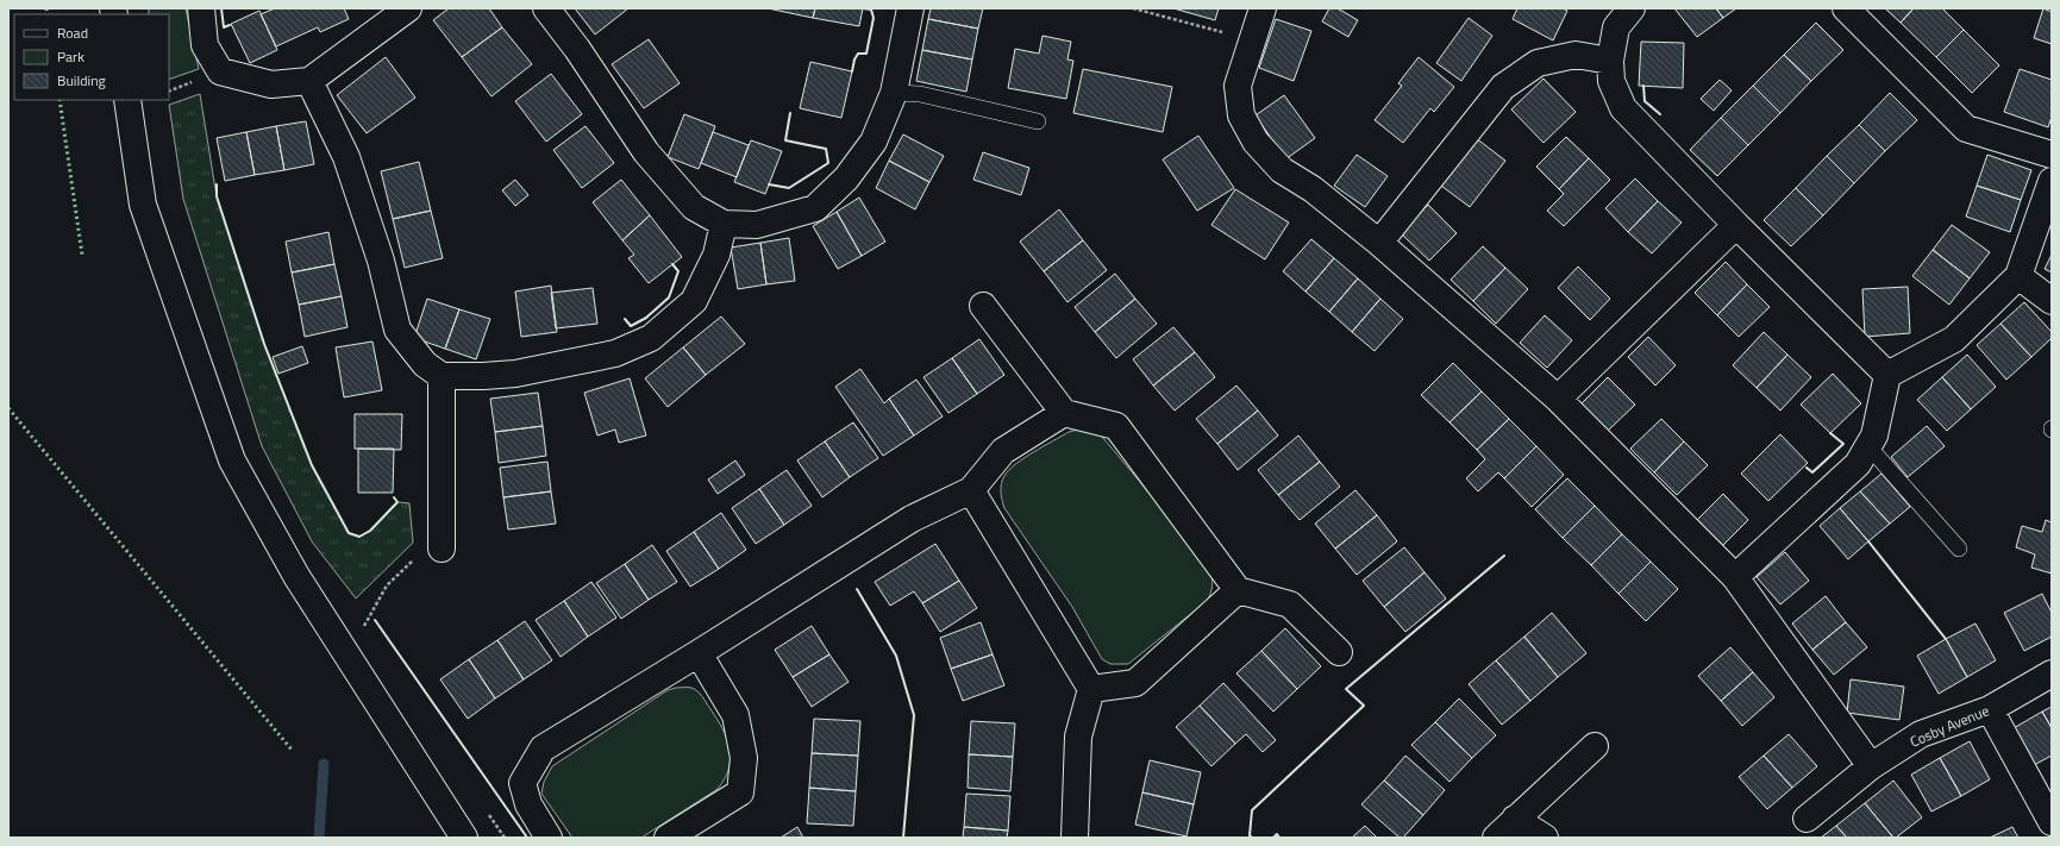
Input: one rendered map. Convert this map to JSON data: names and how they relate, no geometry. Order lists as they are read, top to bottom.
{
  "streets": {
    "street": ["Cosby Avenue"]
  },
  "legend": ["Road", "Park", "Building"]
}
